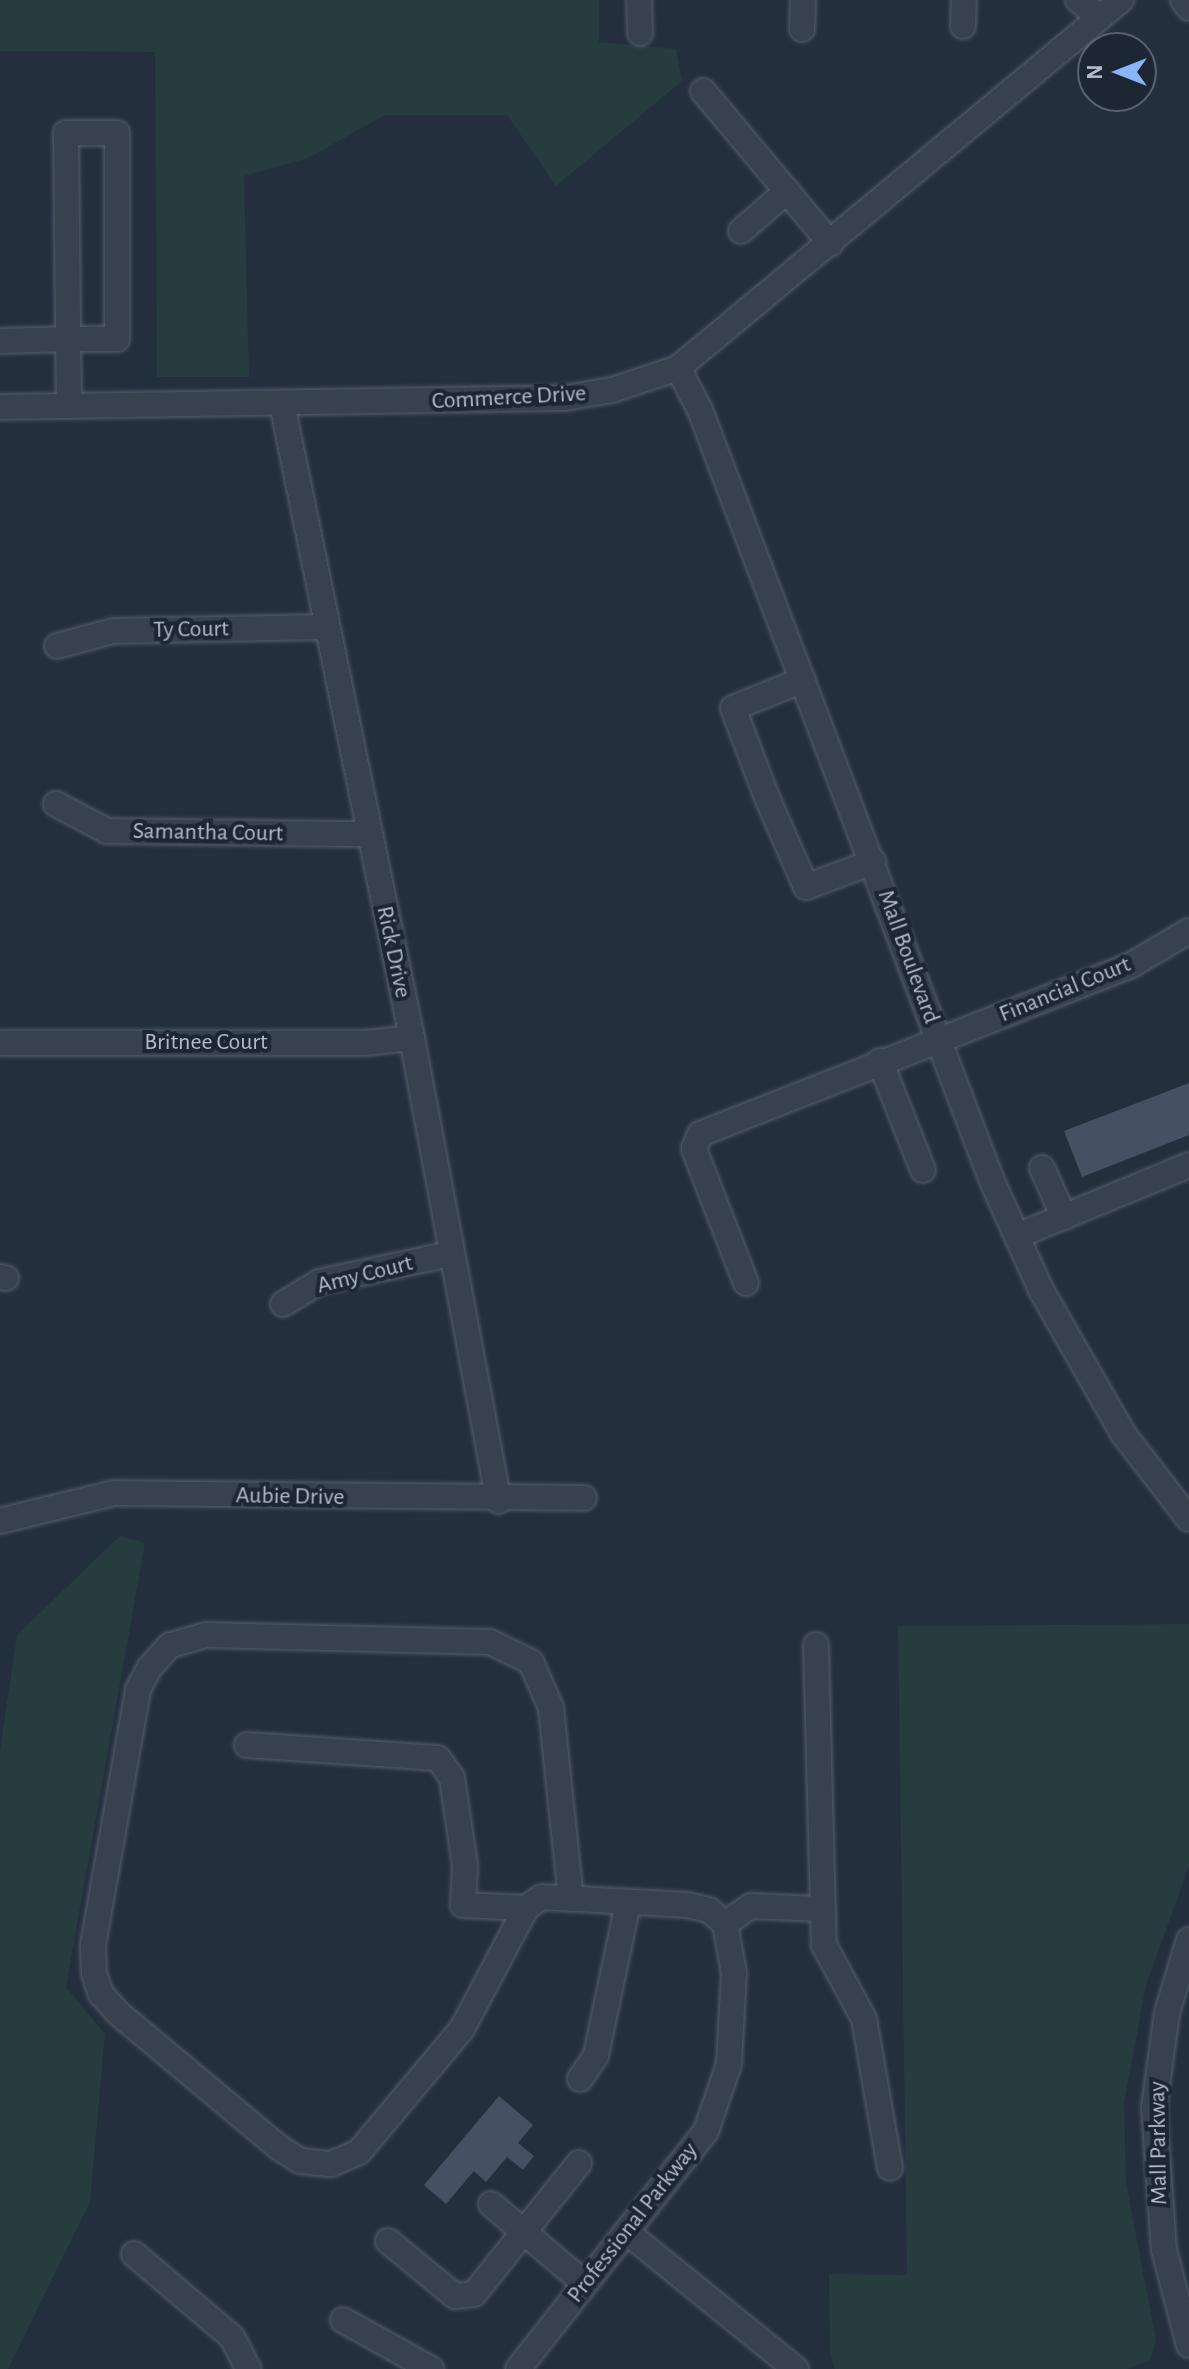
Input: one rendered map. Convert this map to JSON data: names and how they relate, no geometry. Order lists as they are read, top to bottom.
{
  "streets": {
    "street": [
      "Commerce Drive",
      "Ty Court",
      "Samantha Court",
      "Rick Drive",
      "Mall Boulevard",
      "Financial Court",
      "Britnee Court",
      "Amy Court",
      "Aubie Drive",
      "Mall Parkway",
      "Professional Parkway"
    ]
  },
  "crossings": [
    ["Commerce Drive", "Rick Drive"],
    ["Commerce Drive", "Mall Boulevard"],
    ["Ty Court", "Rick Drive"],
    ["Samantha Court", "Rick Drive"],
    ["Rick Drive", "Britnee Court"],
    ["Rick Drive", "Amy Court"],
    ["Rick Drive", "Aubie Drive"],
    ["Mall Boulevard", "Financial Court"]
  ],
  "north": "left"
}
